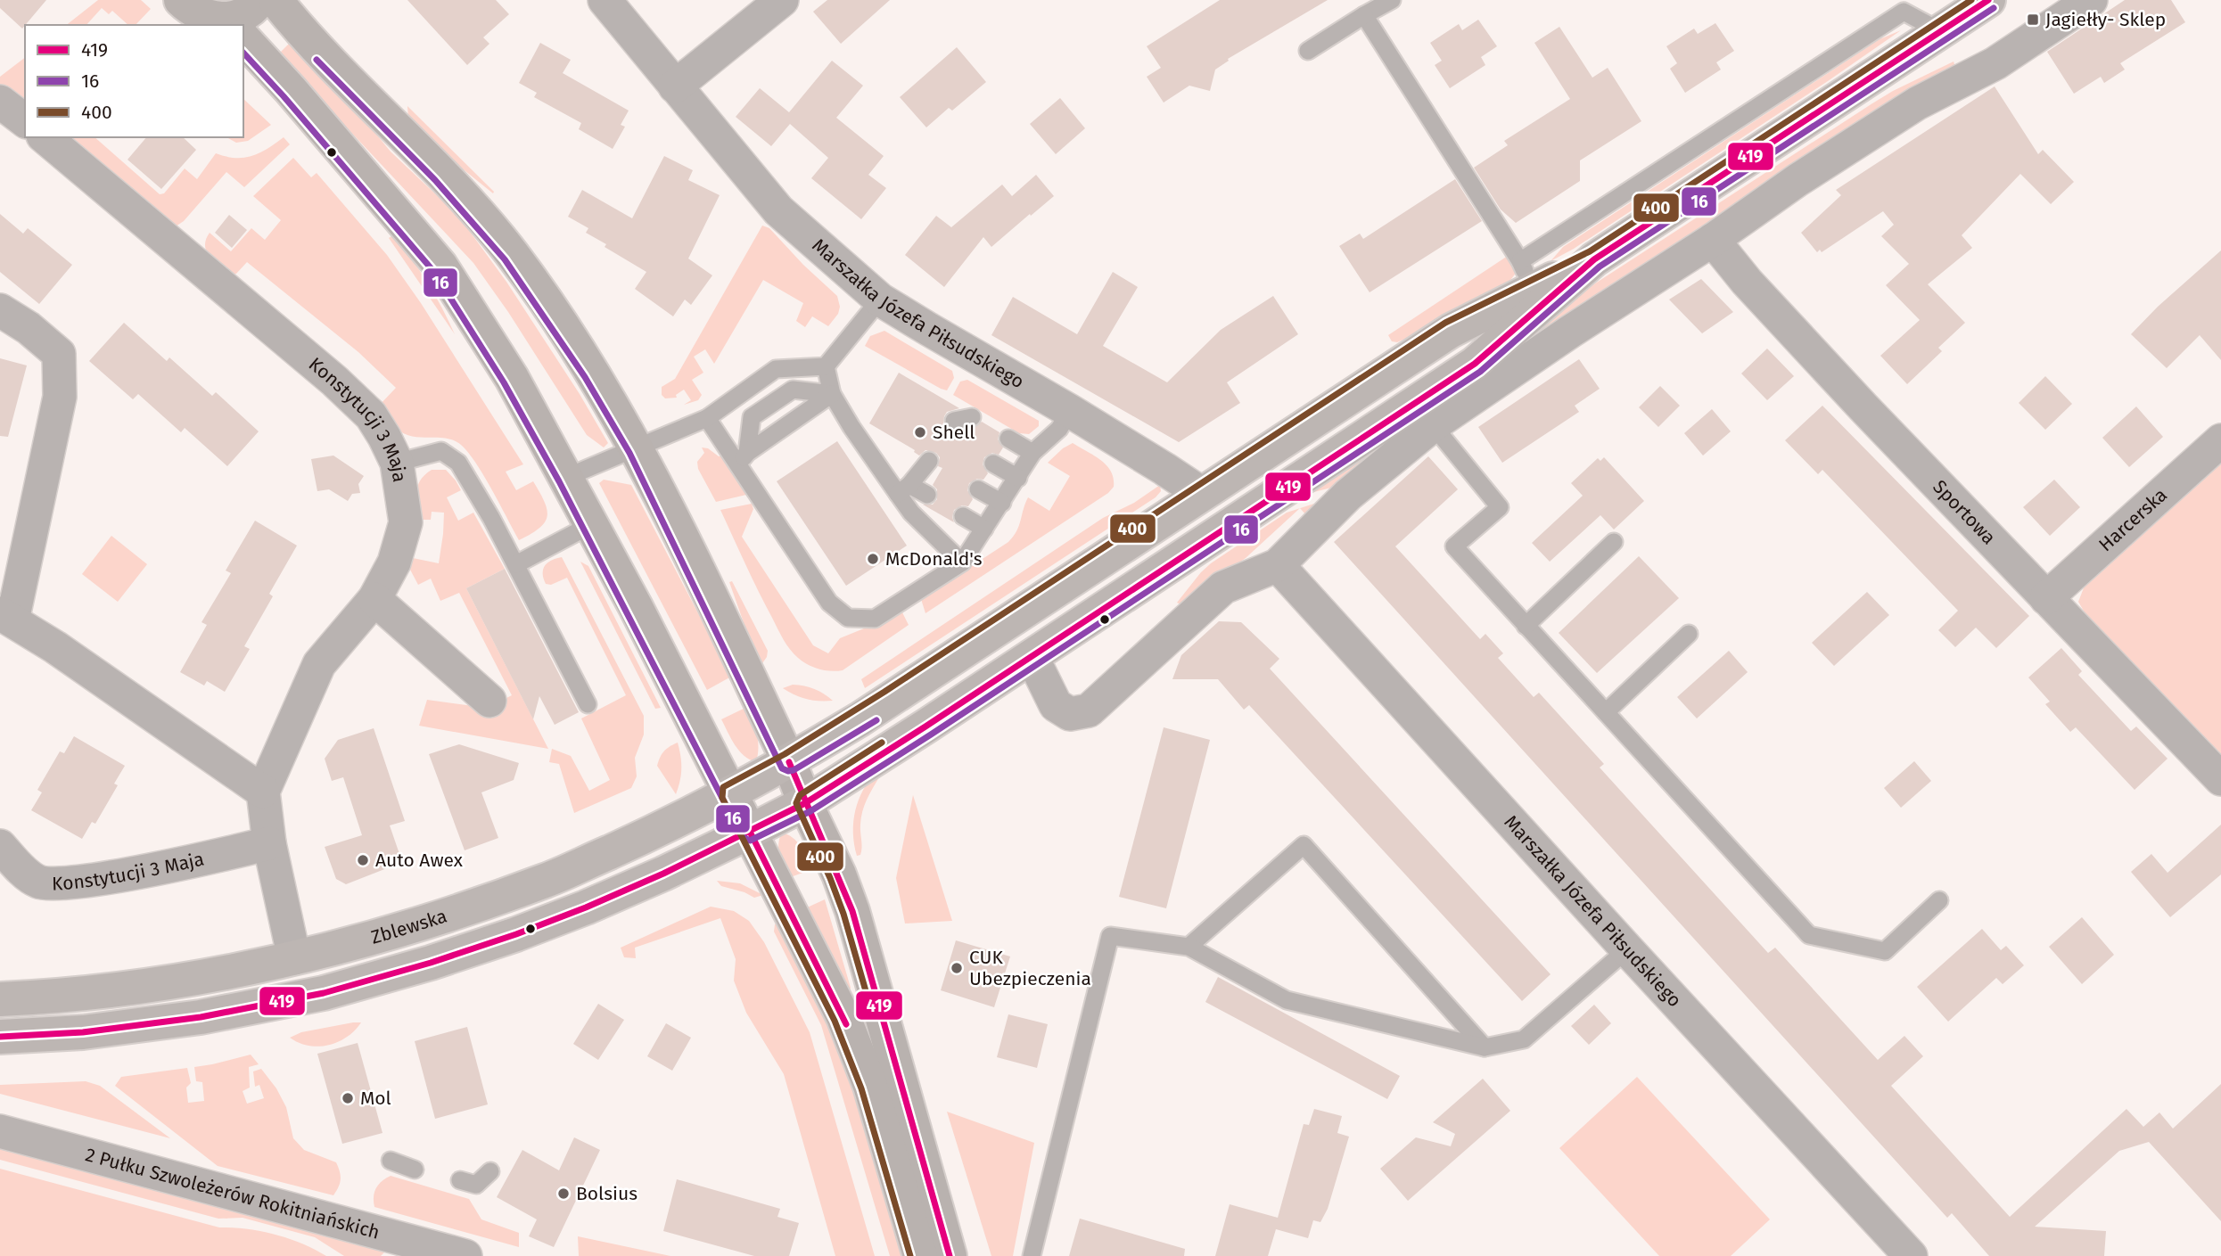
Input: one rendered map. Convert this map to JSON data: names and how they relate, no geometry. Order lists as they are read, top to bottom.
{
  "streets": {
    "main road": ["Zblewska"],
    "street": [
      "Marszałka Józefa Piłsudskiego",
      "Konstytucji 3 Maja",
      "Sportowa",
      "Harcerska",
      "2 Pułku Szwoleżerów Rokitniańskich"
    ]
  },
  "crossings": [
    ["Marszałka Józefa Piłsudskiego", "Zblewska"],
    ["Sportowa", "Harcerska"]
  ],
  "places": {
    "transit": ["Jagiełły- Sklep"],
    "other": [
      "Shell",
      "McDonald's",
      "Auto Awex",
      "CUK Ubezpieczenia",
      "Mol",
      "Bolsius"
    ]
  },
  "lines": ["transit line 419", "transit line 400", "transit line 16"],
  "legend": ["419", "16", "400"]
}
